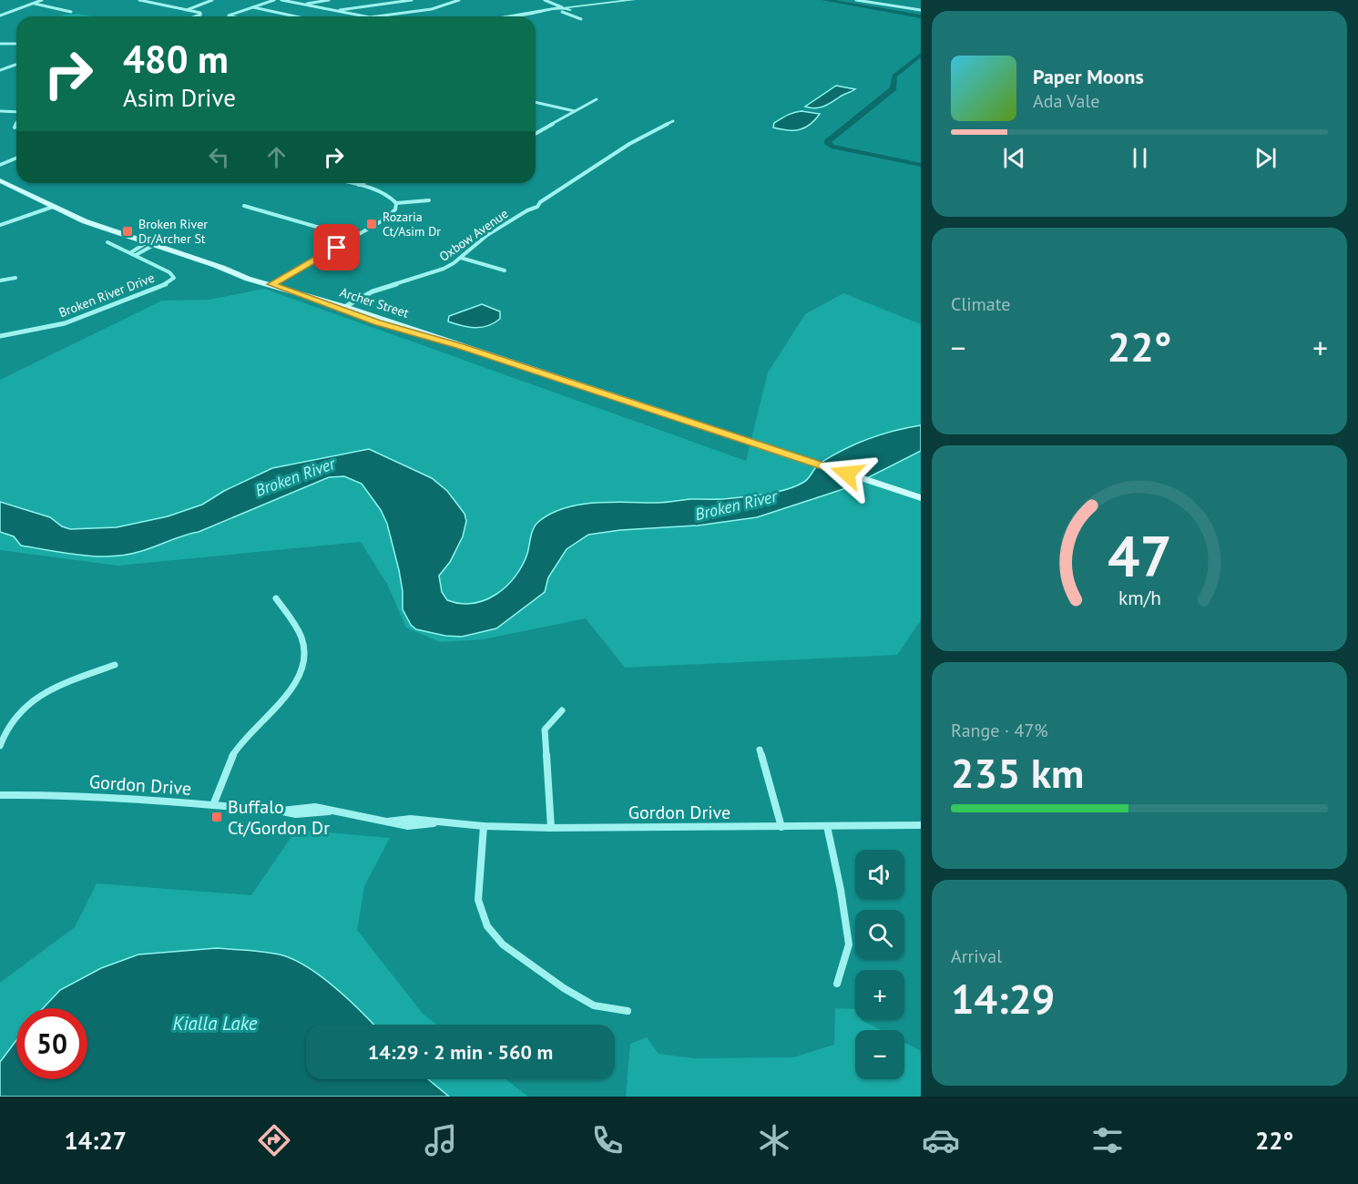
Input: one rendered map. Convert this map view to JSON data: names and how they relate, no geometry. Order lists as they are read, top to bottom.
{
  "streets": {
    "main road": ["Archer Street"],
    "street": ["Oxbow Avenue", "Broken River Drive", "Gordon Drive"]
  },
  "crossings": [
    ["Oxbow Avenue", "Archer Street"],
    ["Broken River Drive", "Archer Street"]
  ],
  "water": ["Broken River", "Kialla Lake"],
  "places": {
    "transit": ["Rozaria Ct/Asim Dr", "Broken River Dr/Archer St", "Buffalo Ct/Gordon Dr"]
  },
  "page": {
    "turn": ["480 m", "Asim Drive"],
    "song": ["Paper Moons", "Ada Vale"],
    "tile": [
      "Climate",
      ["Range · 47%", "235 km"],
      ["Arrival", "14:29"]
    ],
    "heat": ["−", "22°", "+"],
    "map_buttons": ["+", "−"],
    "limit": "50",
    "trip": "14:29 · 2 min · 560 m",
    "tabs": ["14:27", "22°"],
    "gauge": ["47", "km/h"]
  }
}
